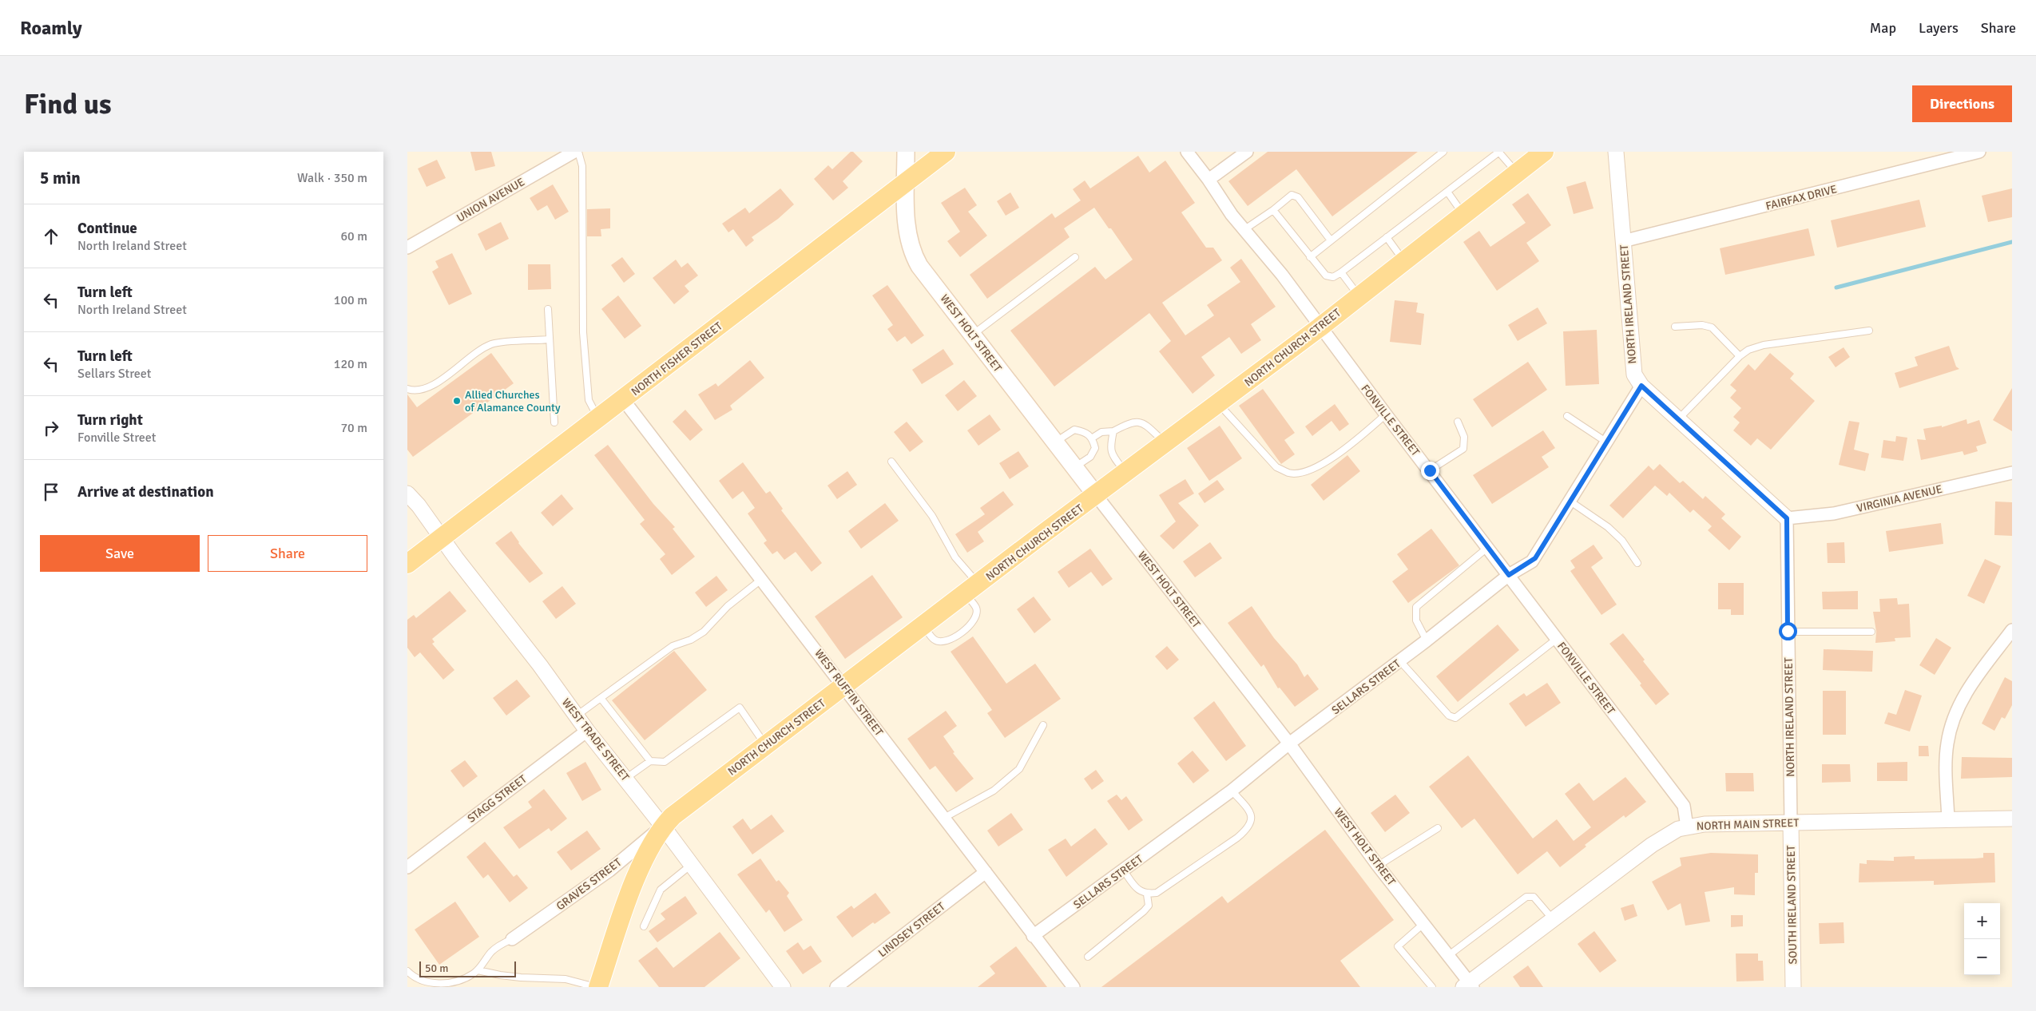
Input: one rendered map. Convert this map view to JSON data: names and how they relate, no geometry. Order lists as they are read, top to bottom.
{
  "streets": {
    "main road": ["WEST HOLT STREET", "NORTH CHURCH STREET", "NORTH FISHER STREET"],
    "street": [
      "FAIRFAX DRIVE",
      "UNION AVENUE",
      "NORTH IRELAND STREET",
      "FONVILLE STREET",
      "VIRGINIA AVENUE",
      "SELLARS STREET",
      "WEST RUFFIN STREET",
      "WEST TRADE STREET",
      "STAGG STREET",
      "NORTH MAIN STREET",
      "GRAVES STREET",
      "SOUTH IRELAND STREET",
      "LINDSEY STREET"
    ]
  },
  "crossings": [
    ["FAIRFAX DRIVE", "NORTH IRELAND STREET"],
    ["NORTH IRELAND STREET", "VIRGINIA AVENUE"],
    ["NORTH IRELAND STREET", "SELLARS STREET"],
    ["NORTH IRELAND STREET", "NORTH MAIN STREET"],
    ["NORTH IRELAND STREET", "SOUTH IRELAND STREET"],
    ["WEST HOLT STREET", "NORTH CHURCH STREET"],
    ["WEST HOLT STREET", "NORTH FISHER STREET"],
    ["WEST HOLT STREET", "SELLARS STREET"],
    ["WEST HOLT STREET", "NORTH MAIN STREET"],
    ["NORTH CHURCH STREET", "FONVILLE STREET"],
    ["NORTH CHURCH STREET", "WEST RUFFIN STREET"],
    ["NORTH CHURCH STREET", "WEST TRADE STREET"],
    ["NORTH CHURCH STREET", "GRAVES STREET"],
    ["NORTH FISHER STREET", "WEST RUFFIN STREET"],
    ["NORTH FISHER STREET", "WEST TRADE STREET"],
    ["FONVILLE STREET", "SELLARS STREET"],
    ["FONVILLE STREET", "NORTH MAIN STREET"],
    ["SELLARS STREET", "WEST RUFFIN STREET"],
    ["WEST RUFFIN STREET", "LINDSEY STREET"],
    ["WEST TRADE STREET", "STAGG STREET"],
    ["WEST TRADE STREET", "GRAVES STREET"],
    ["NORTH MAIN STREET", "SOUTH IRELAND STREET"]
  ],
  "places": ["Allied Churches of Alamance County"],
  "scale_bar": "50 m",
  "page": {
    "header": "Roamly",
    "nav": ["Map", "Layers", "Share"],
    "buttons": [
      "Directions",
      ["Save", "Share"]
    ],
    "title": "Find us",
    "heading": ["5 min", "Walk · 350 m"],
    "list": [
      ["Continue", "North Ireland Street", "60 m"],
      ["Turn left", "North Ireland Street", "100 m"],
      ["Turn left", "Sellars Street", "120 m"],
      ["Turn right", "Fonville Street", "70 m"],
      "Arrive at destination"
    ],
    "map_buttons": ["+", "−"],
    "scale": "50 m"
  }
}
